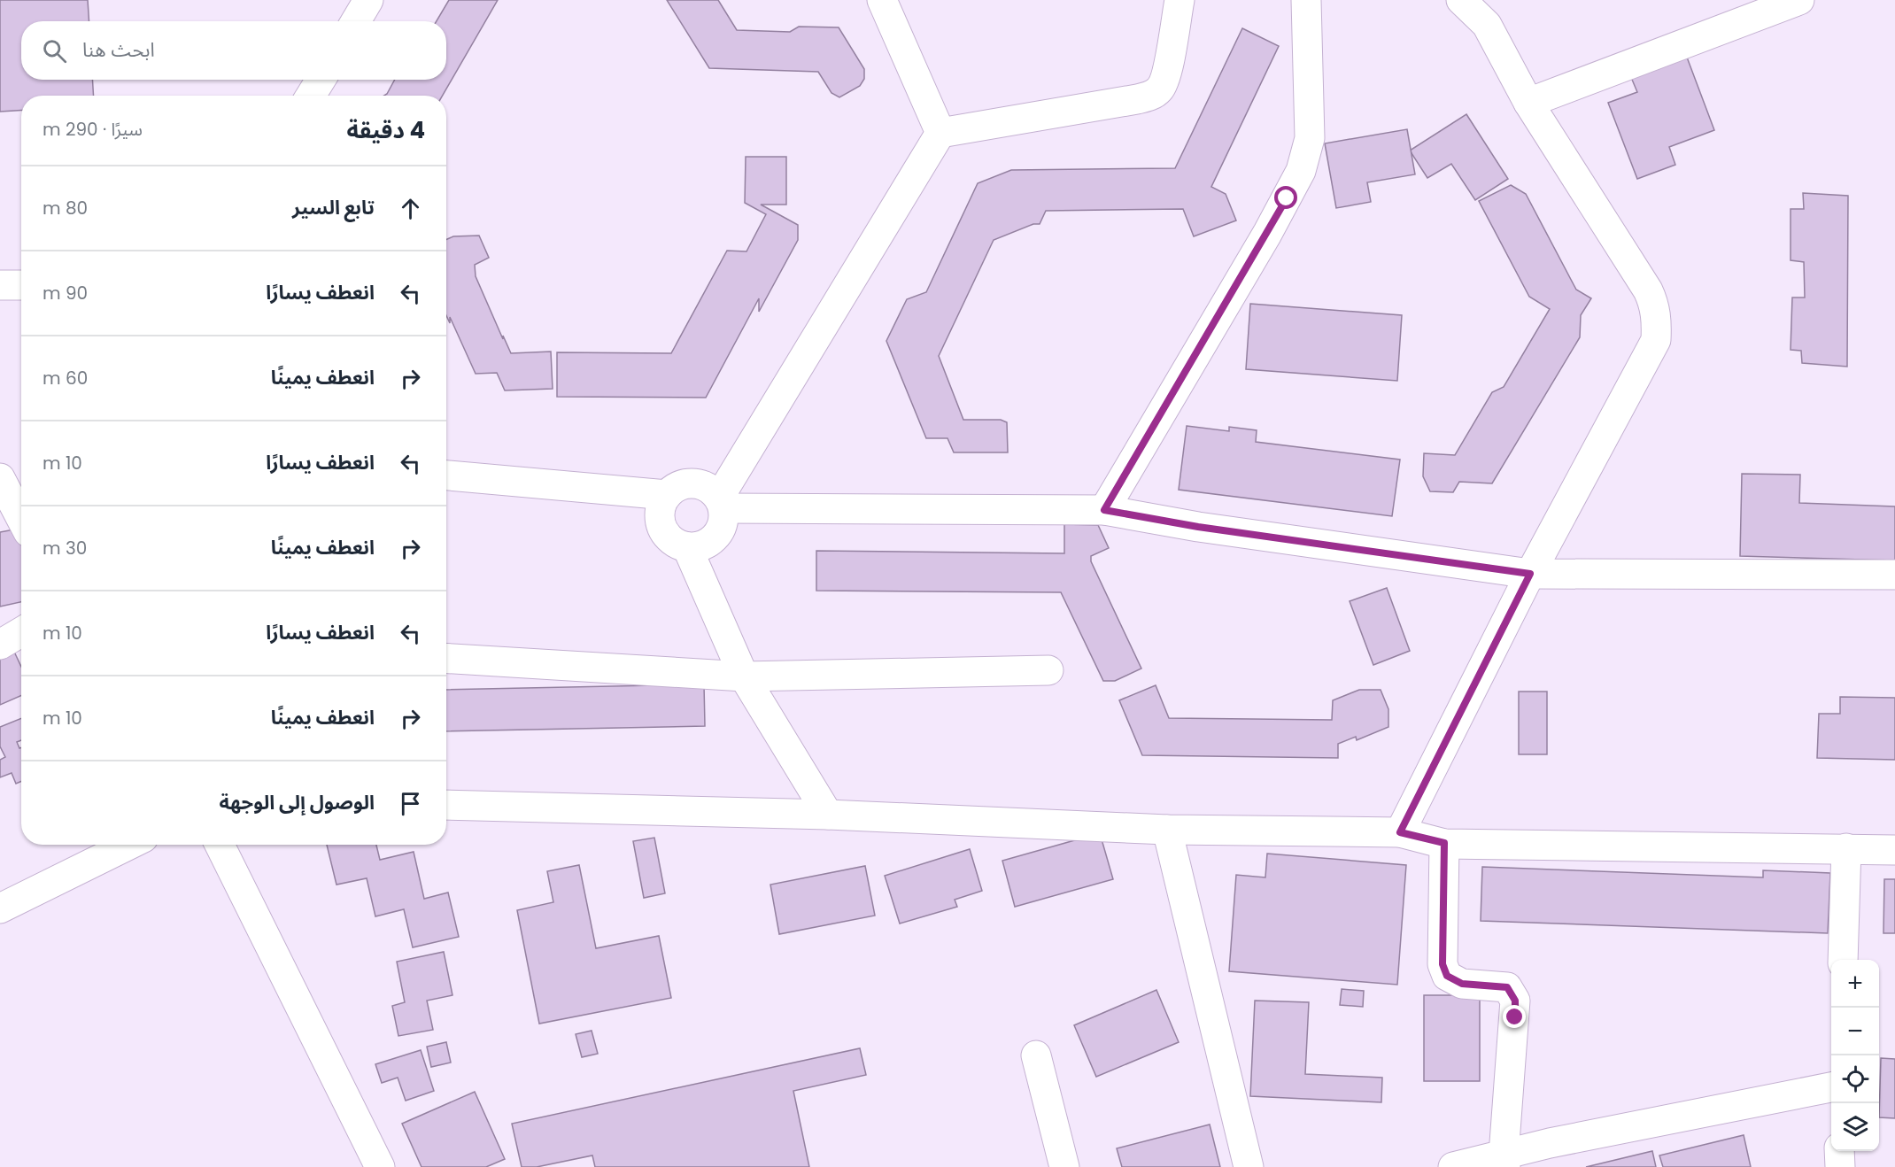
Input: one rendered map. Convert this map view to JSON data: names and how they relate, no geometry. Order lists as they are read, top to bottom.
{
  "page": {
    "search": "ابحث هنا",
    "heading": ["4 دقيقة", "سيرًا · 290 m"],
    "list": [
      ["تابع السير", "80 m"],
      ["انعطف يسارًا", "90 m"],
      ["انعطف يمينًا", "60 m"],
      ["انعطف يسارًا", "10 m"],
      ["انعطف يمينًا", "30 m"],
      ["انعطف يسارًا", "10 m"],
      ["انعطف يمينًا", "10 m"],
      "الوصول إلى الوجهة"
    ],
    "map_buttons": ["+", "−"]
  }
}
